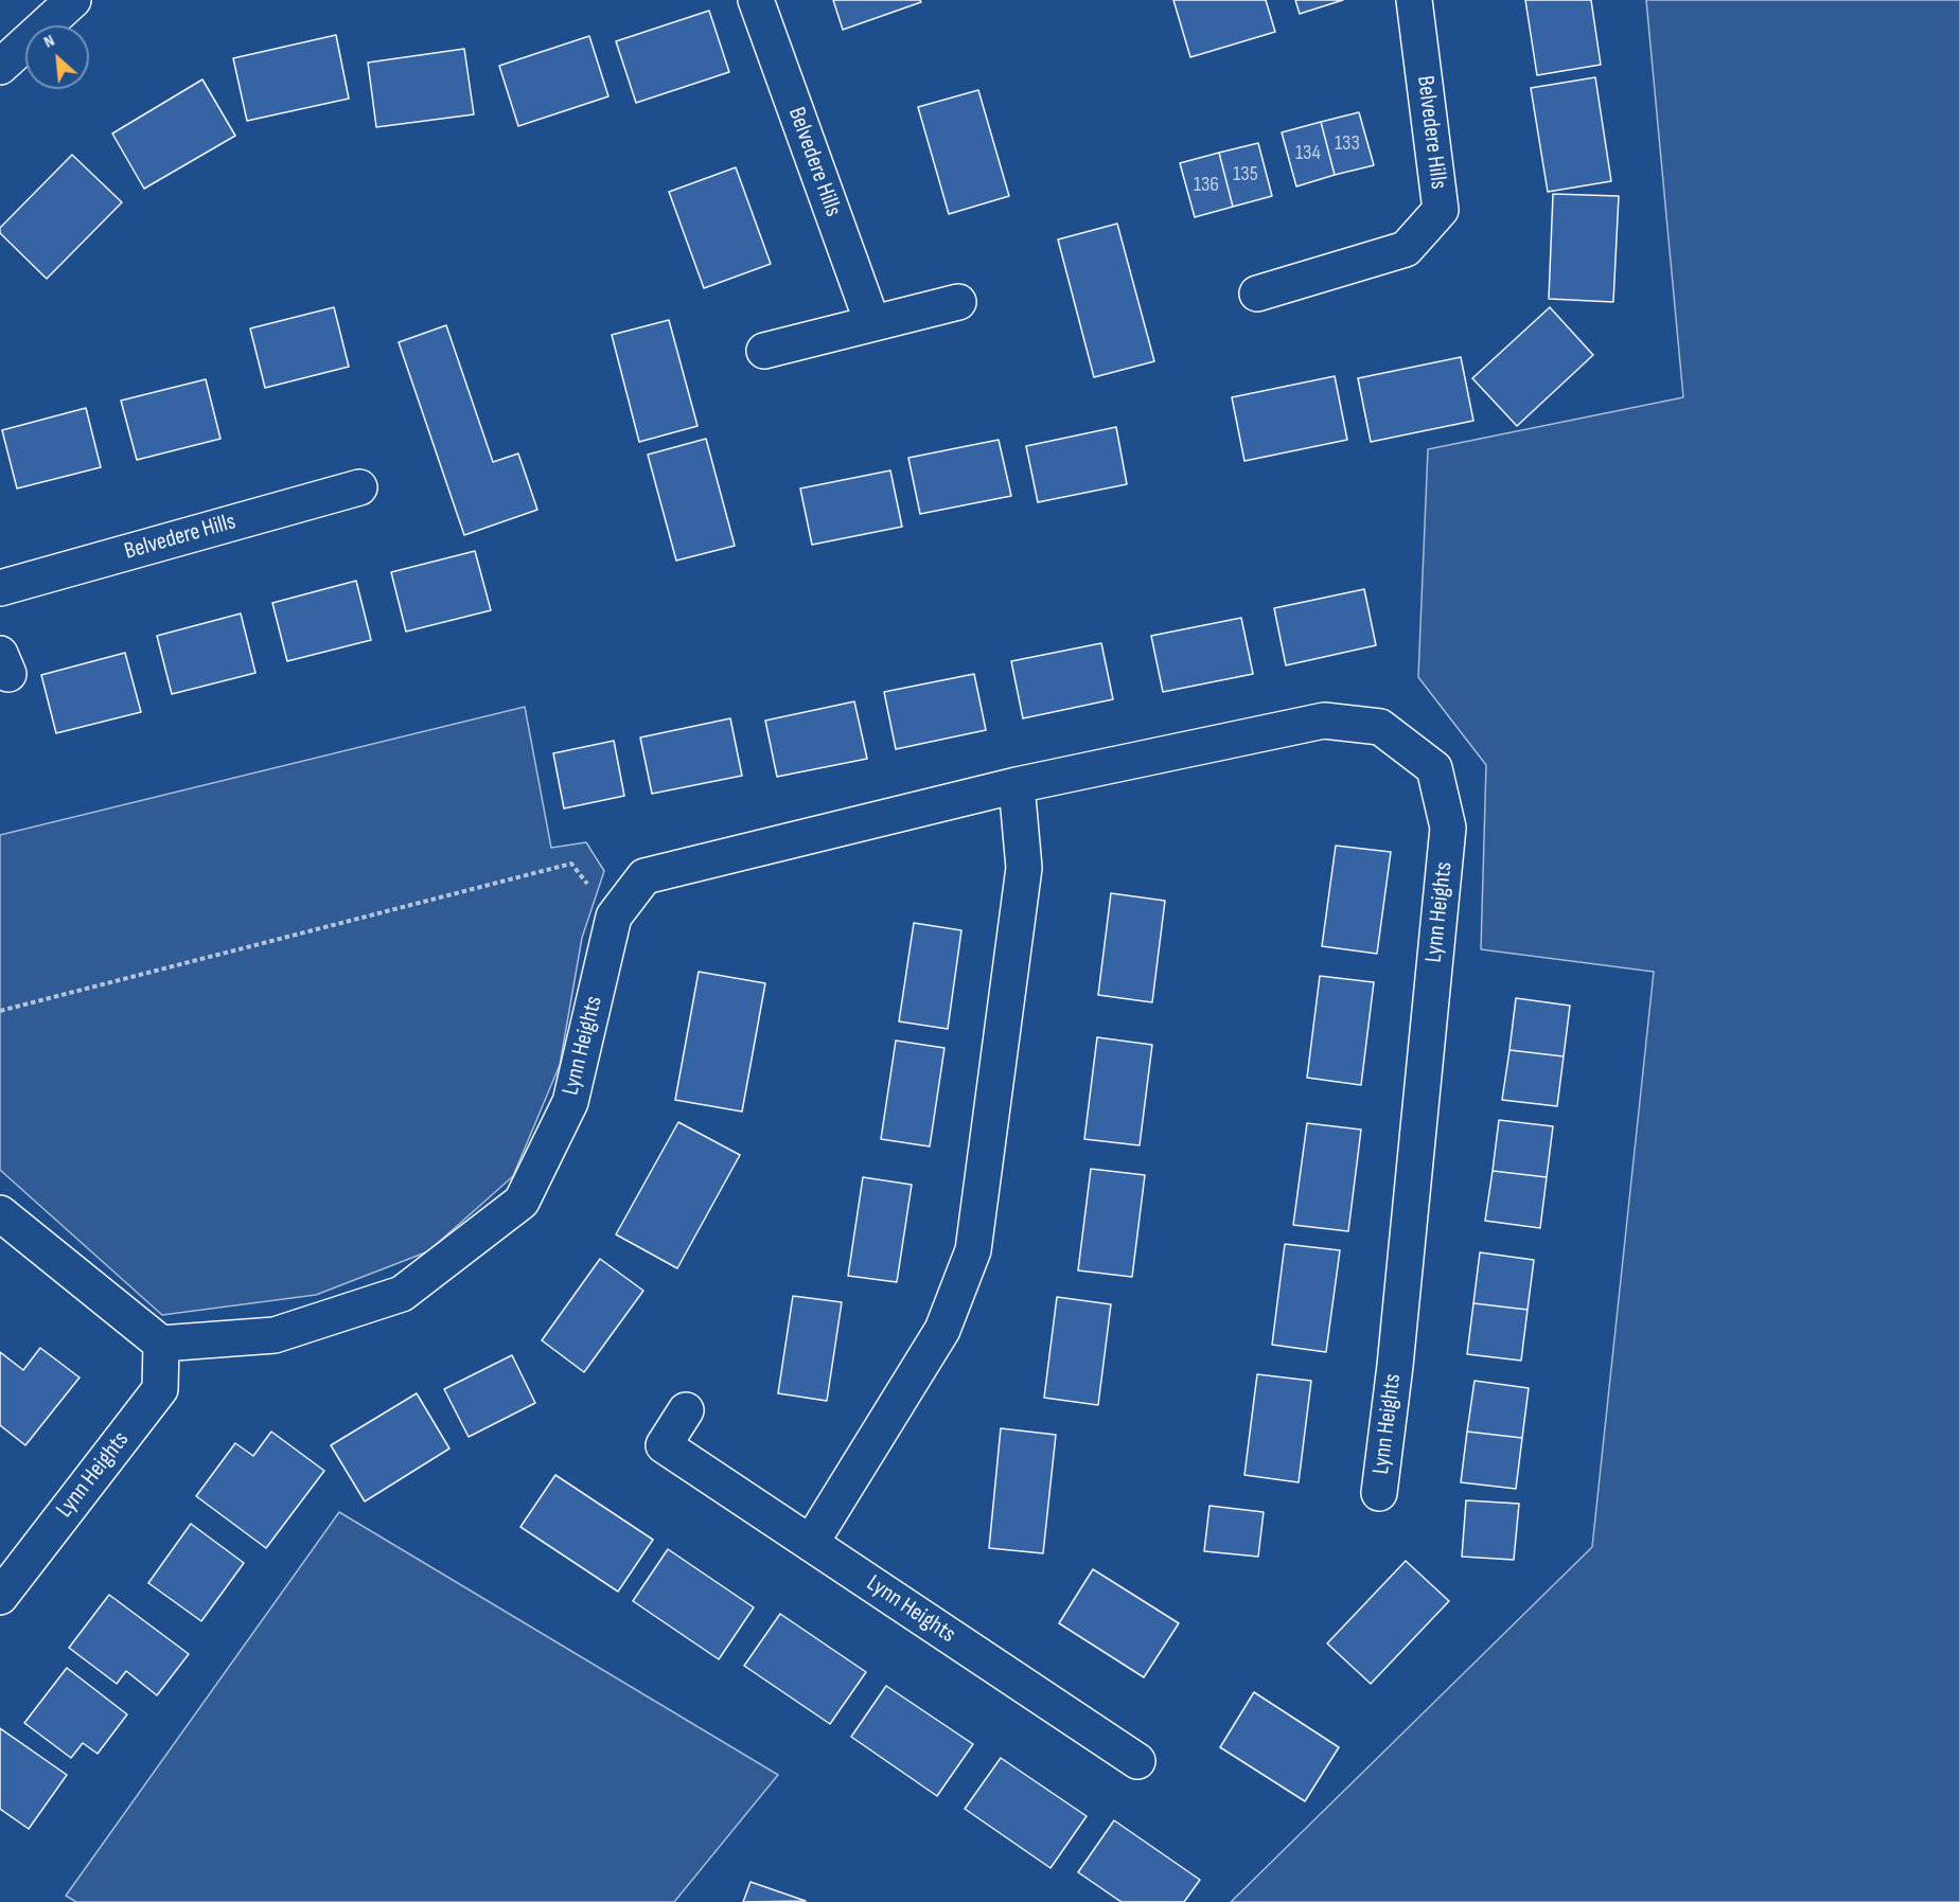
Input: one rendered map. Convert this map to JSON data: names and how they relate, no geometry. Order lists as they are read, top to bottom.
{
  "streets": {
    "street": ["Belvedere Hills", "Lynn Heights"]
  },
  "house_numbers": [
    "133",
    "134",
    "135",
    "136"
  ],
  "north": "top left"
}
